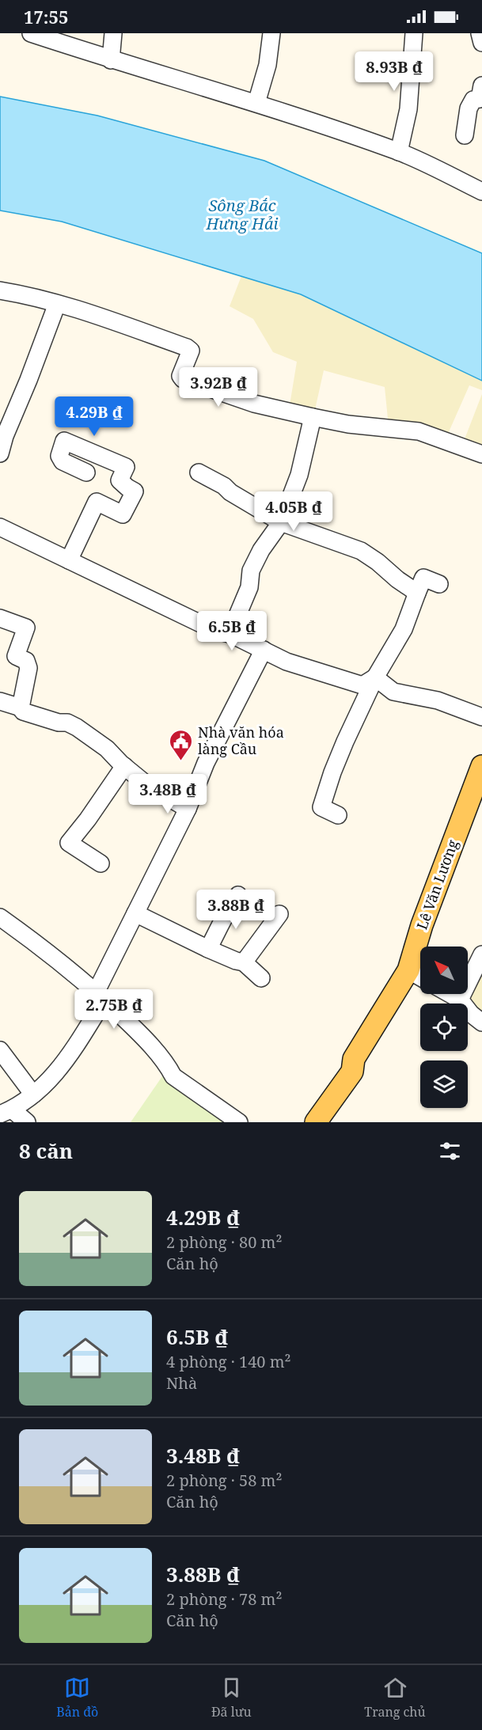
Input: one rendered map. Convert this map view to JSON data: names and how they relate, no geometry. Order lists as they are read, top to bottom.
{
  "streets": {
    "main road": ["Lê Văn Lương"]
  },
  "water": ["Sông Bắc Hưng Hải"],
  "places": {
    "public building": ["Nhà văn hóa làng Cầu"]
  },
  "north": "top left",
  "page": {
    "status": "17:55",
    "price": [
      "8.93B ₫",
      "3.92B ₫",
      "4.29B ₫",
      "4.05B ₫",
      "6.5B ₫",
      "3.48B ₫",
      "3.88B ₫",
      "2.75B ₫"
    ],
    "heading": "8 căn",
    "list": [
      {
        "name": "4.29B ₫",
        "note": "2 phòng · 80 m² · Căn hộ"
      },
      {
        "name": "6.5B ₫",
        "note": "4 phòng · 140 m² · Nhà"
      },
      {
        "name": "3.48B ₫",
        "note": "2 phòng · 58 m² · Căn hộ"
      },
      {
        "name": "3.88B ₫",
        "note": "2 phòng · 78 m² · Căn hộ"
      }
    ],
    "tabs": ["Bản đồ", "Đã lưu", "Trang chủ"]
  }
}
